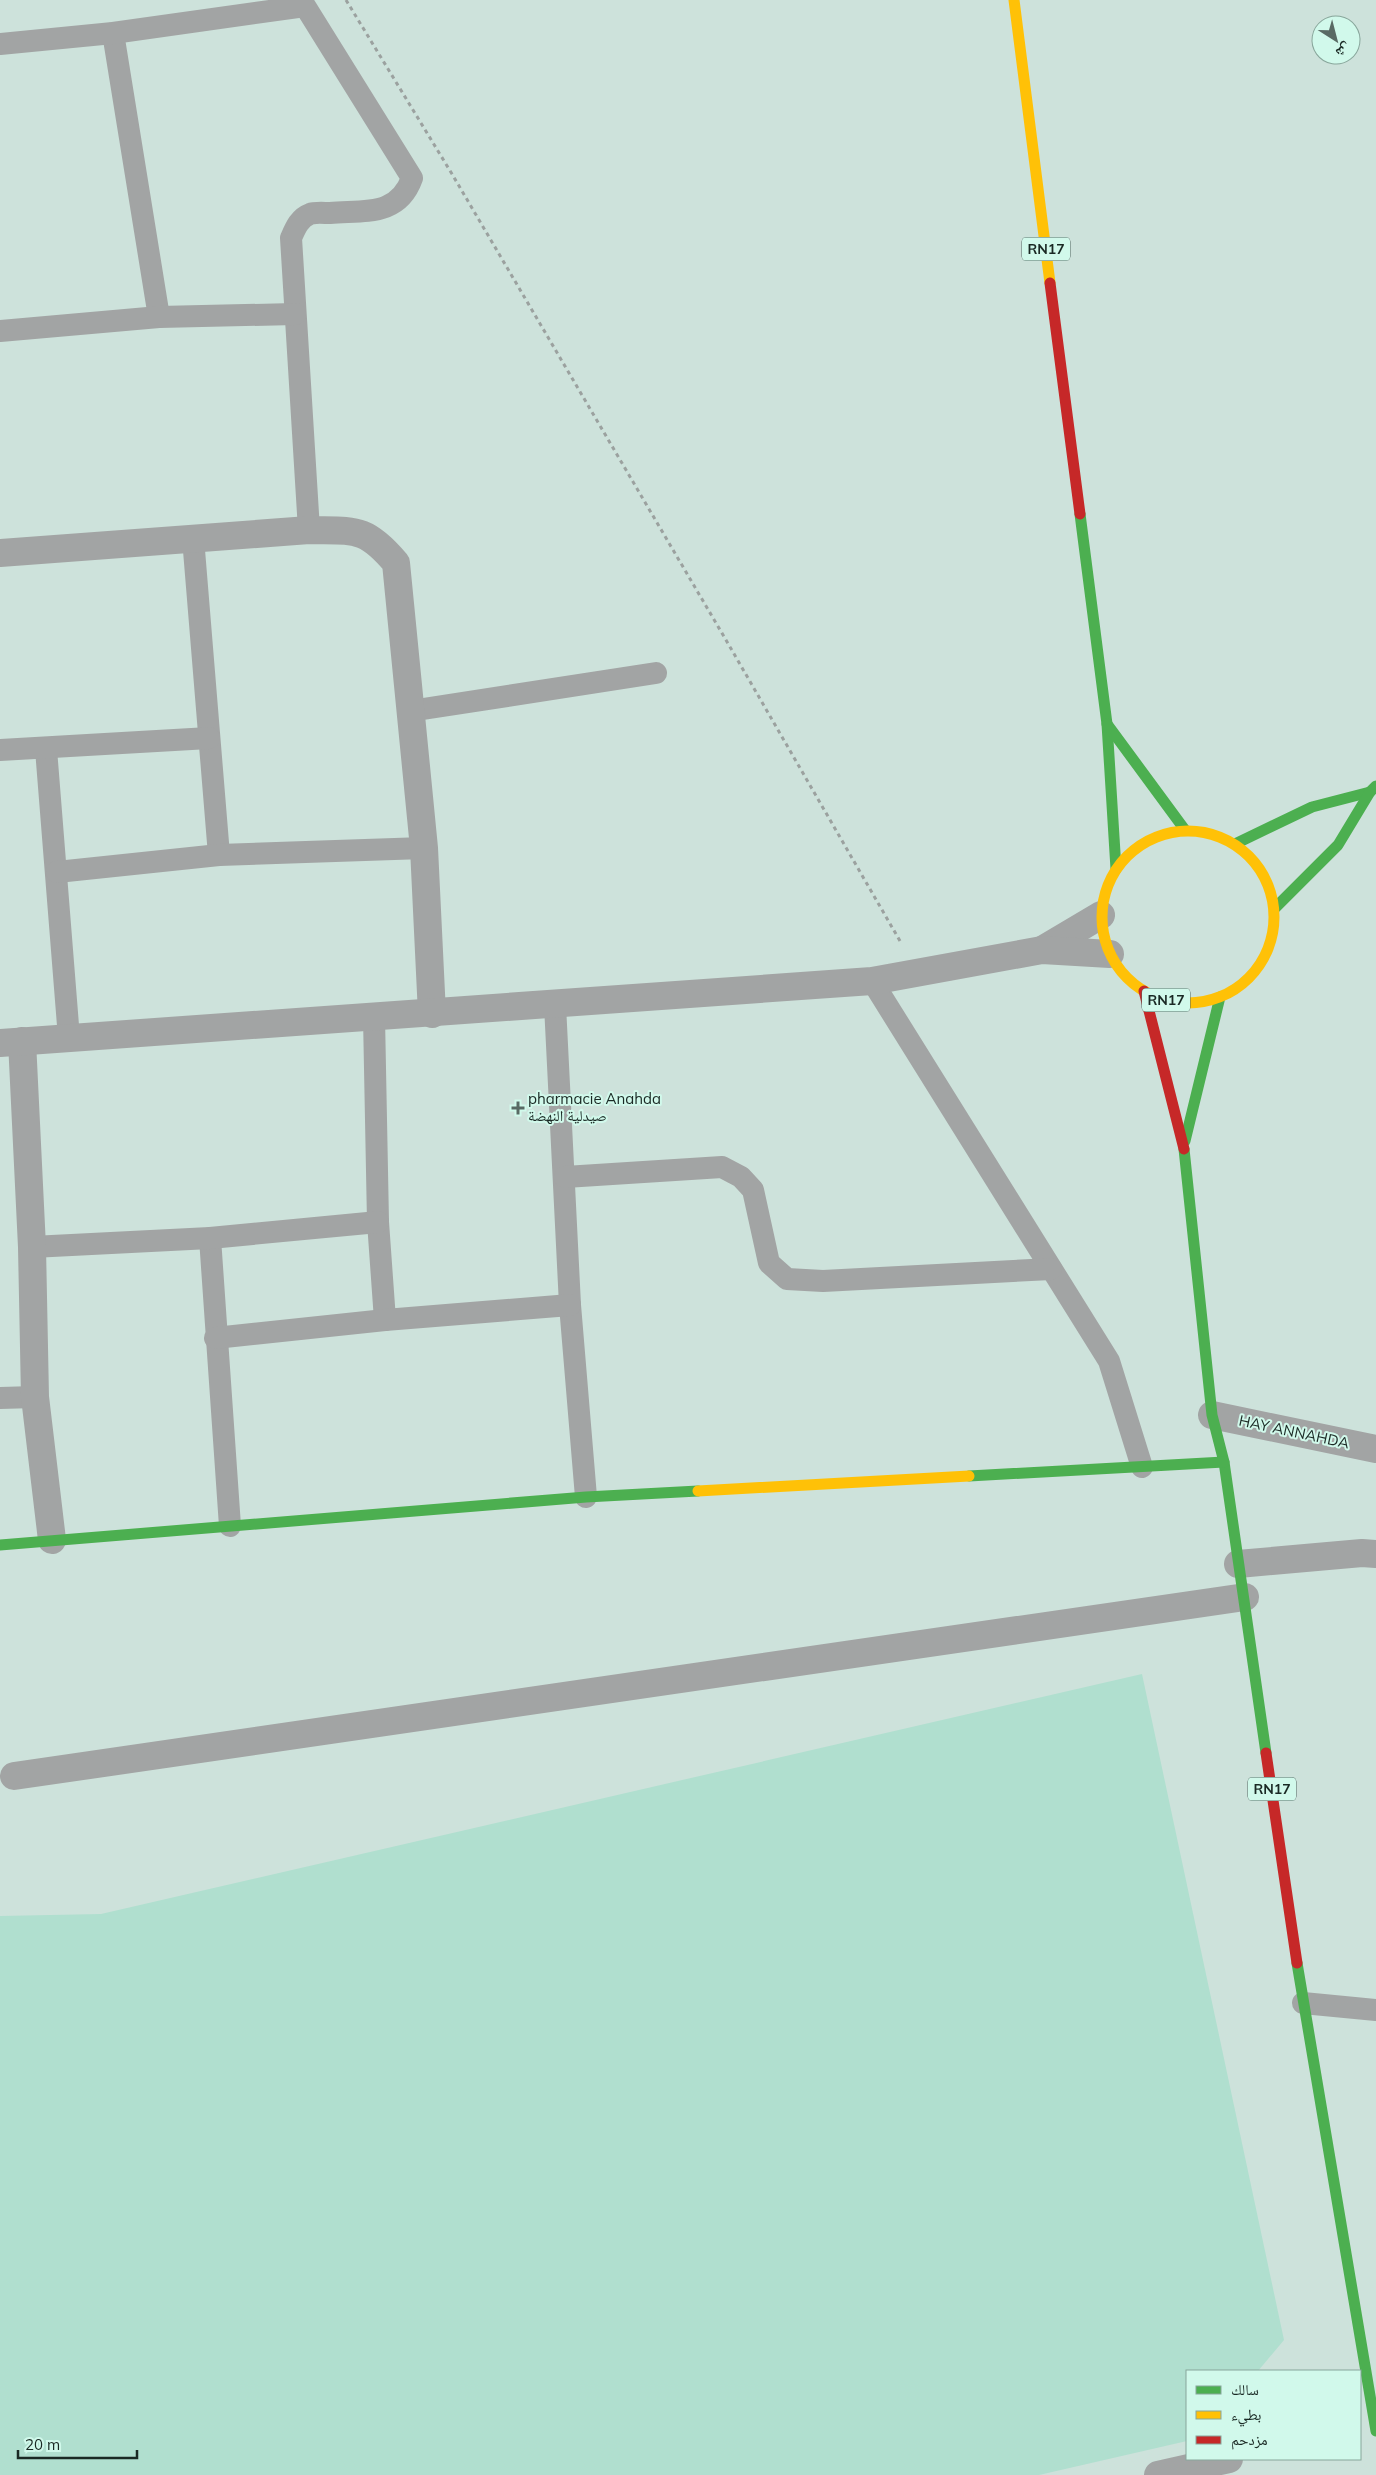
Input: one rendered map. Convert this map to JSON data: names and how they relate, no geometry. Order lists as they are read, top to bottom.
{
  "streets": {
    "main road": ["RN17"],
    "street": ["HAY ANNAHDA"]
  },
  "crossings": [
    ["RN17", "HAY ANNAHDA"]
  ],
  "places": {
    "health": ["pharmacie Anahda صيدلية النهضة"]
  },
  "legend": ["سالك", "بطيء", "مزدحم"],
  "scale_bar": "20 m",
  "north": "bottom right"
}
